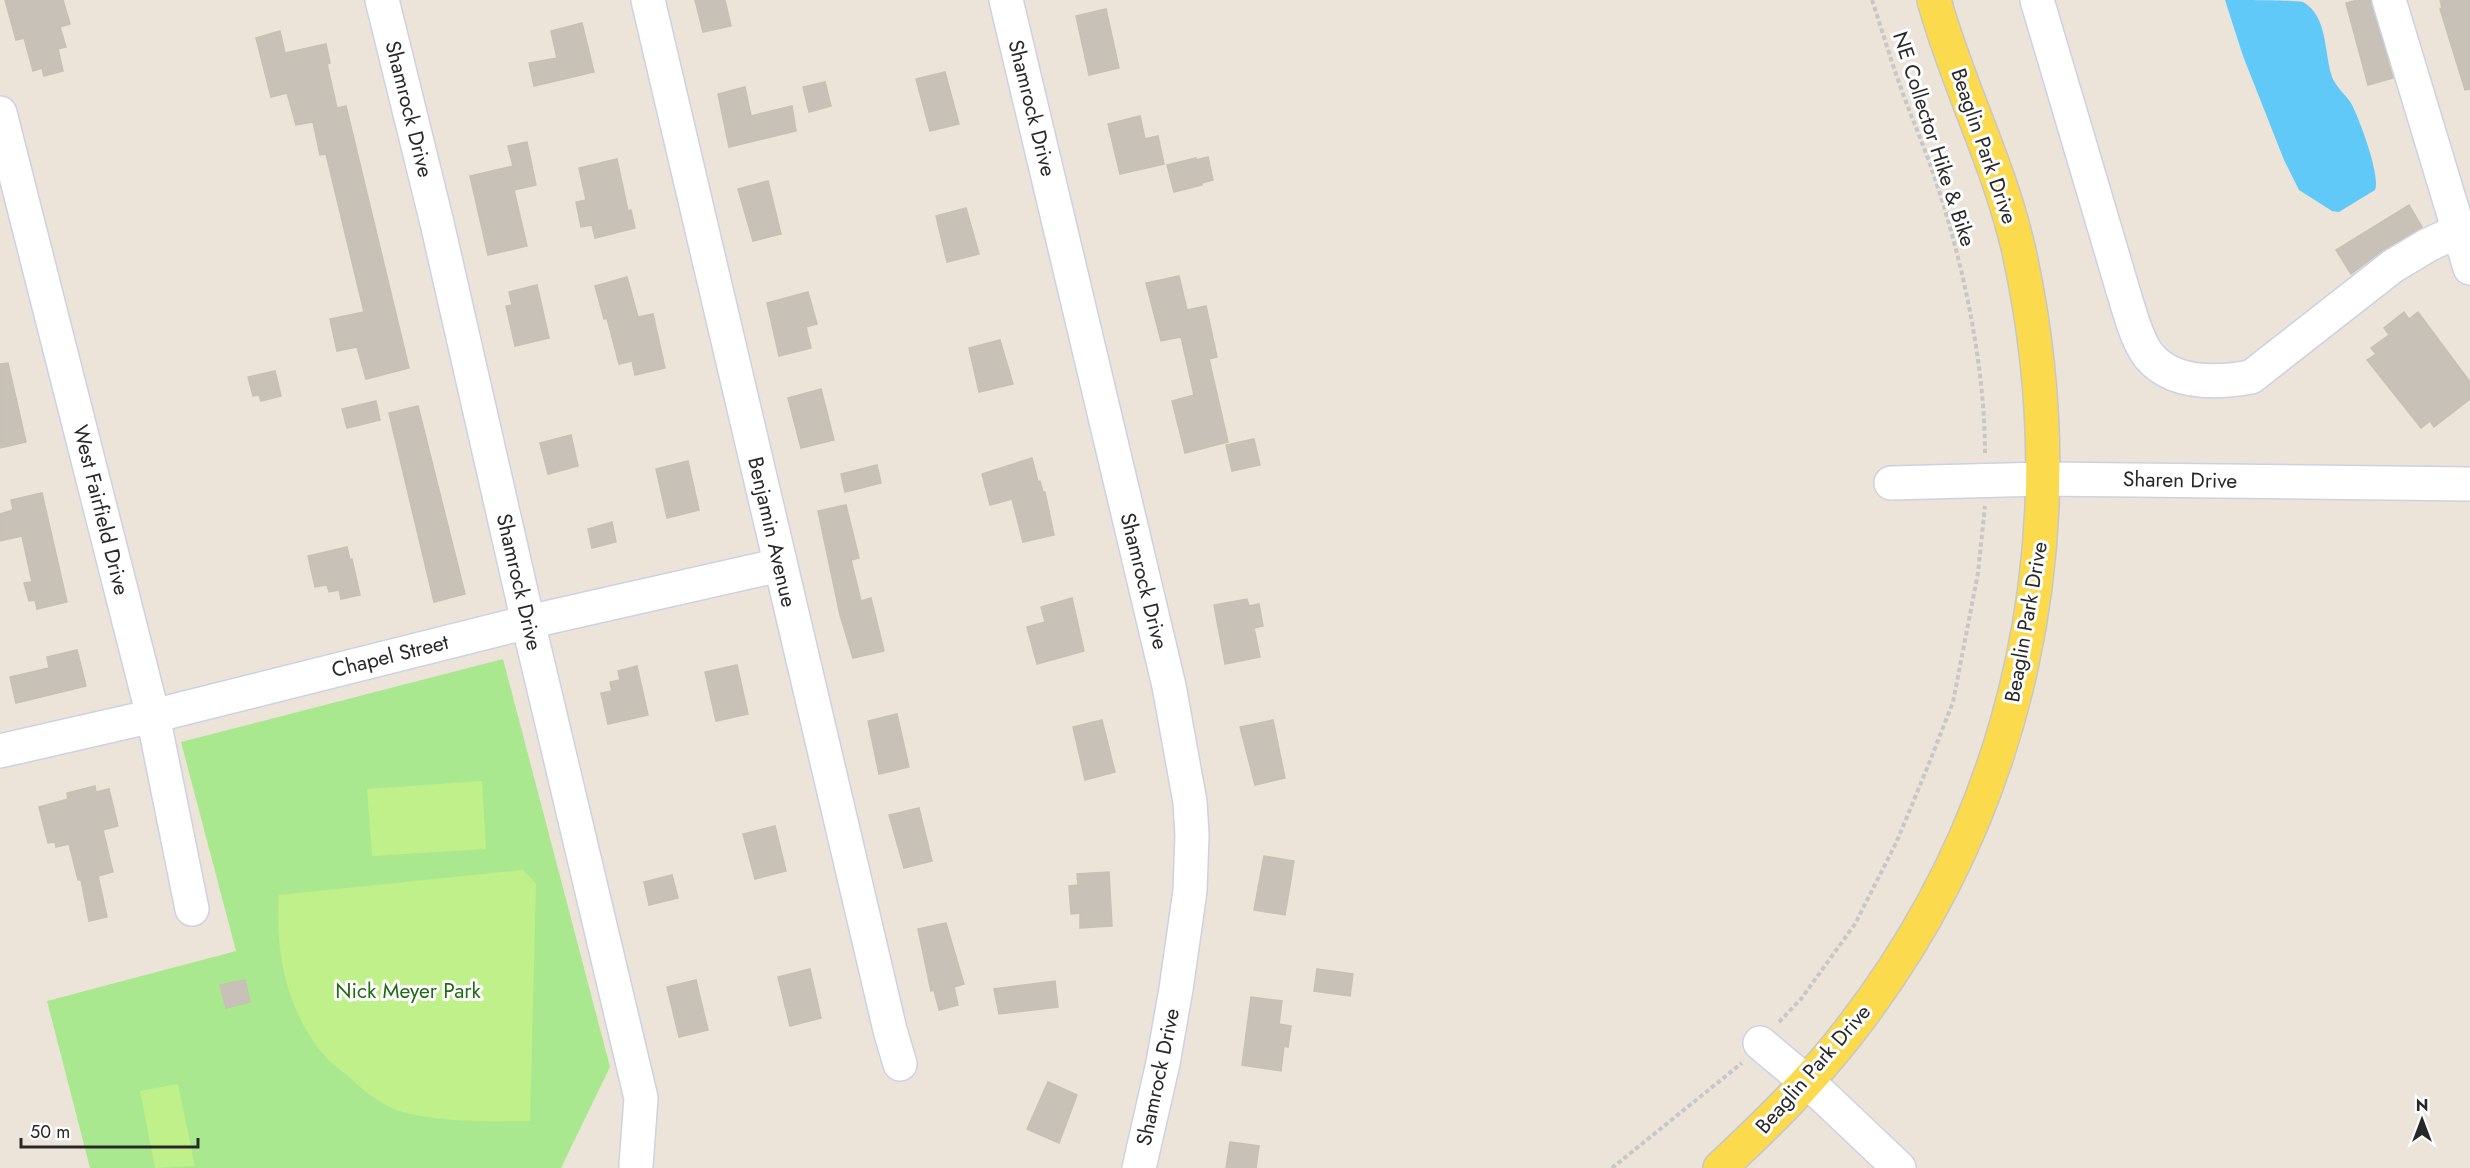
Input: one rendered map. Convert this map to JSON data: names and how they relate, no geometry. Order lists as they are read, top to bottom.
{
  "streets": {
    "main road": ["Beaglin Park Drive"],
    "street": [
      "Shamrock Drive",
      "Sharen Drive",
      "West Fairfield Drive",
      "Benjamin Avenue",
      "Chapel Street"
    ],
    "path": ["NE Collector Hike & Bike"]
  },
  "crossings": [
    ["Shamrock Drive", "Chapel Street"],
    ["NE Collector Hike & Bike", "Sharen Drive"],
    ["Beaglin Park Drive", "Sharen Drive"],
    ["West Fairfield Drive", "Chapel Street"],
    ["Benjamin Avenue", "Chapel Street"]
  ],
  "parks": ["Nick Meyer Park"],
  "scale_bar": "50 m",
  "north": "top"
}
